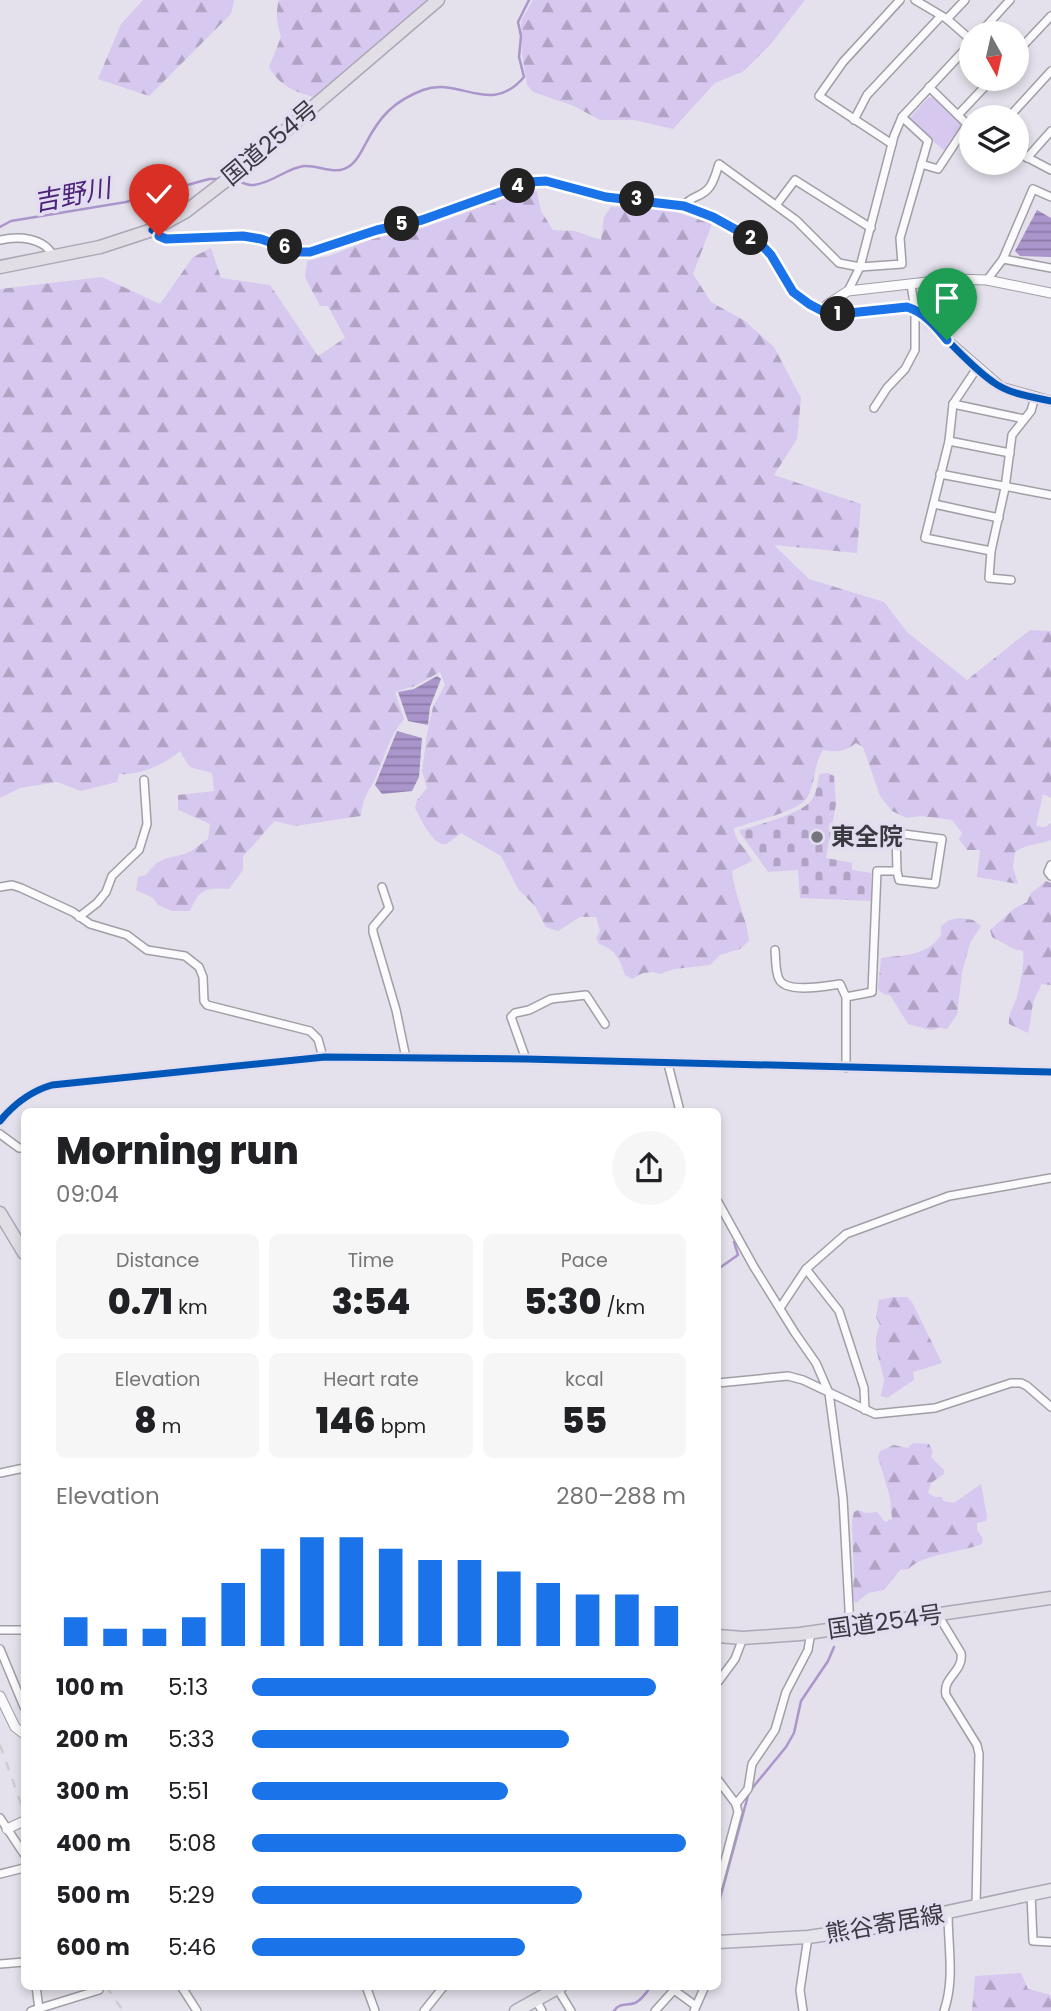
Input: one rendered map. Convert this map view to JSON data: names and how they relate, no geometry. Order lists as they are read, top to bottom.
{
  "streets": {
    "highway": ["国道254号"],
    "main road": ["熊谷寄居線"]
  },
  "water": ["吉野川"],
  "places": ["東全院"],
  "north": "bottom",
  "page": {
    "pins": [
      "4",
      "3",
      "5",
      "2",
      "6",
      "1"
    ],
    "heading": ["Morning run", "09:04"],
    "stats": [
      ["Distance", "0.71 km"],
      ["Time", "3:54"],
      ["Pace", "5:30 /km"],
      ["Elevation", "8 m"],
      ["Heart rate", "146 bpm"],
      ["kcal", "55"]
    ],
    "chart": ["Elevation", "280–288 m"],
    "list": [
      {
        "name": "100 m",
        "note": "5:13"
      },
      {
        "name": "200 m",
        "note": "5:33"
      },
      {
        "name": "300 m",
        "note": "5:51"
      },
      {
        "name": "400 m",
        "note": "5:08"
      },
      {
        "name": "500 m",
        "note": "5:29"
      },
      {
        "name": "600 m",
        "note": "5:46"
      }
    ]
  }
}
